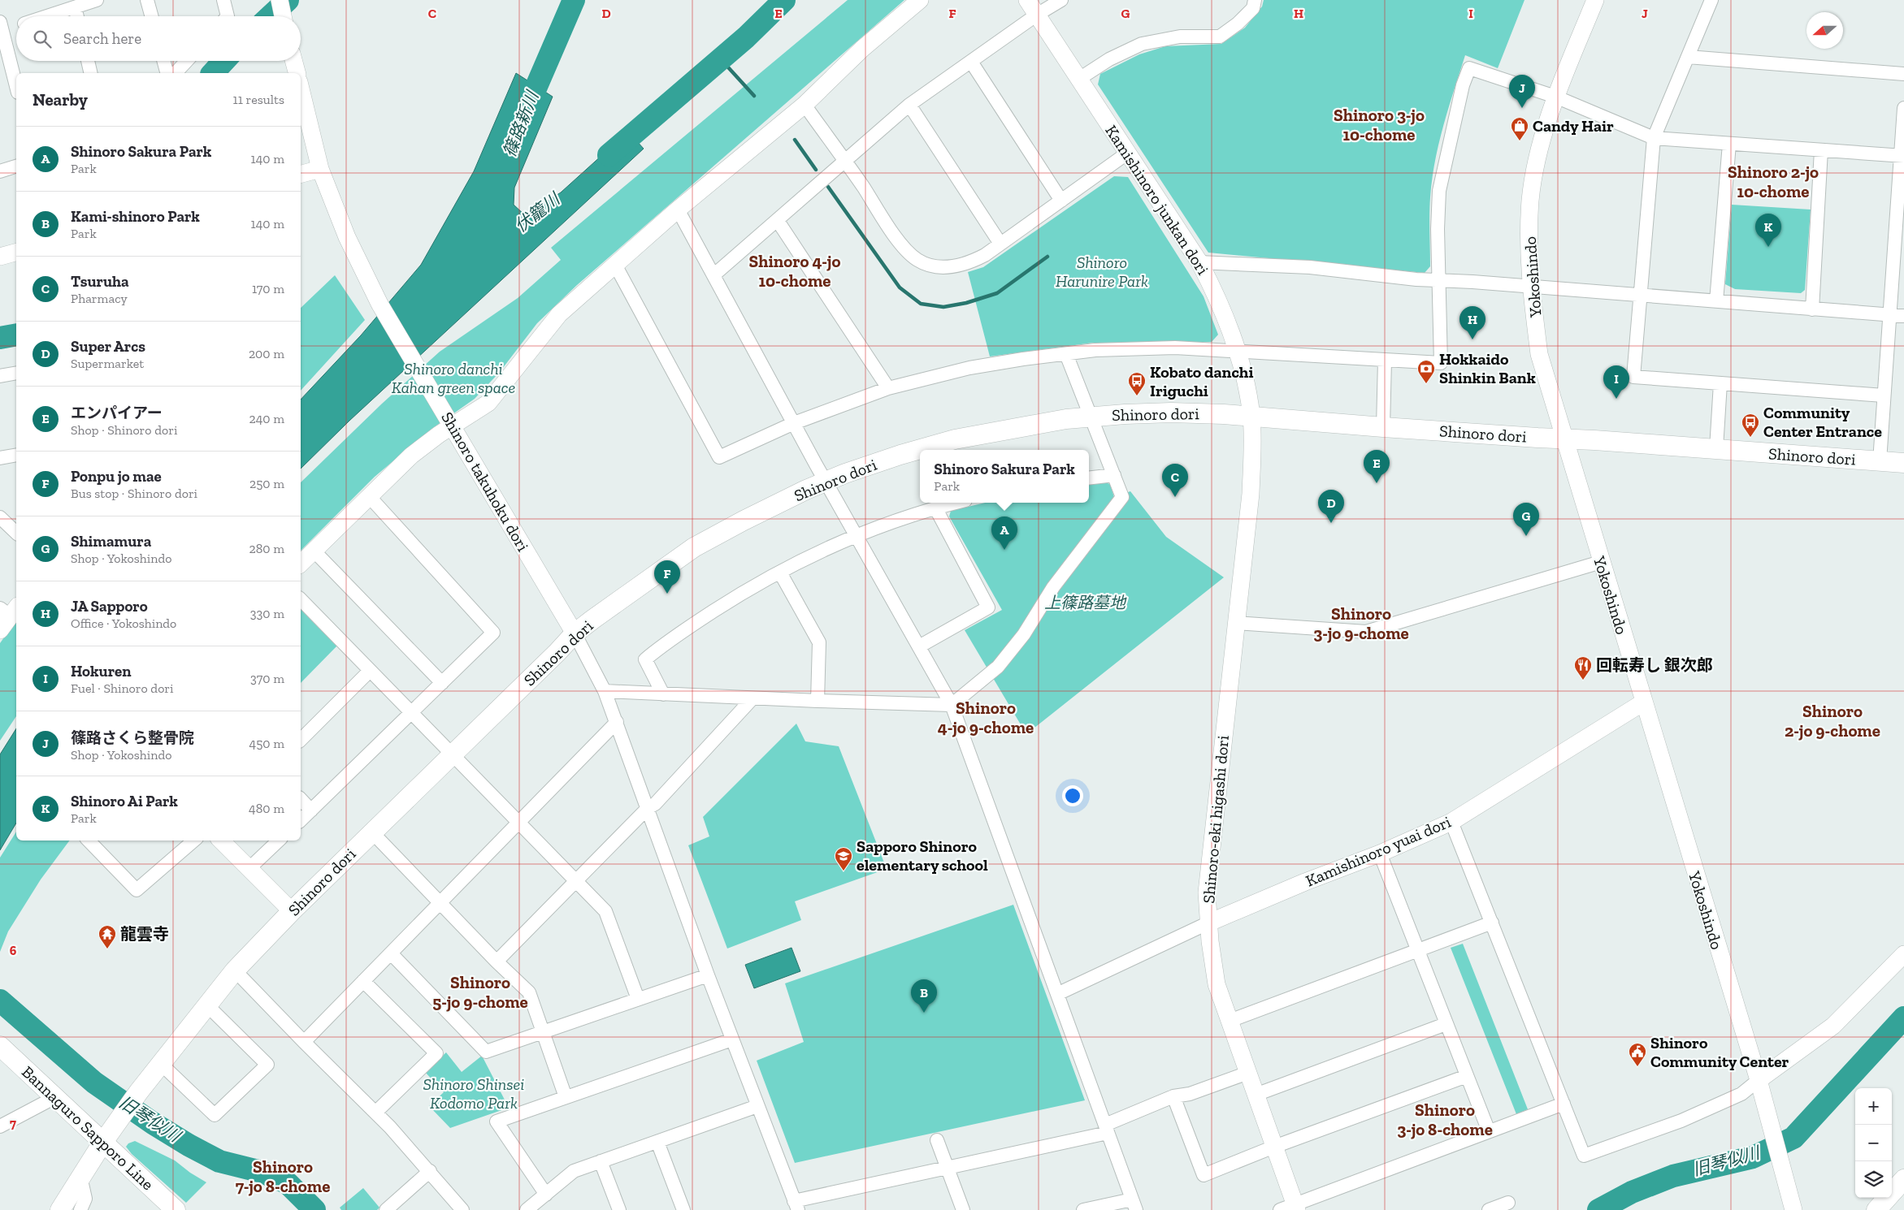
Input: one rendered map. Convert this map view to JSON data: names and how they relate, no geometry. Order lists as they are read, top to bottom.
{
  "streets": {
    "main road": ["Shinoro dori", "Bannaguro Sapporo Line"],
    "street": [
      "Kamishinoro junkan dori",
      "Yokoshindo",
      "Shinoro takuhoku dori",
      "Shinoro-eki higashi dori",
      "Kamishinoro yuai dori"
    ]
  },
  "crossings": [
    ["Kamishinoro junkan dori", "Shinoro dori"],
    ["Kamishinoro junkan dori", "Shinoro-eki higashi dori"],
    ["Yokoshindo", "Shinoro dori"],
    ["Yokoshindo", "Kamishinoro yuai dori"],
    ["Shinoro dori", "Shinoro takuhoku dori"],
    ["Shinoro dori", "Shinoro-eki higashi dori"],
    ["Shinoro dori", "Bannaguro Sapporo Line"],
    ["Shinoro-eki higashi dori", "Kamishinoro yuai dori"]
  ],
  "districts": [
    "Shinoro 3-jo 10-chome",
    "Shinoro 2-jo 10-chome",
    "Shinoro 4-jo 10-chome",
    "Shinoro 3-jo 9-chome",
    "Shinoro 4-jo 9-chome",
    "Shinoro 2-jo 9-chome",
    "Shinoro 5-jo 9-chome",
    "Shinoro 3-jo 8-chome",
    "Shinoro 7-jo 8-chome"
  ],
  "water": ["篠路新川", "伏籠川", "旧琴似川"],
  "parks": [
    "Shinoro Harunire Park",
    "Shinoro danchi Kahan green space",
    "上篠路墓地",
    "Shinoro Shinsei Kodomo Park"
  ],
  "places": {
    "shop": ["Candy Hair"],
    "bank": ["Hokkaido Shinkin Bank"],
    "bus stop": ["Kobato danchi Iriguchi", "Community Center Entrance"],
    "restaurant": ["回転寿し 銀次郎"],
    "school or university": ["Sapporo Shinoro elementary school"],
    "temple": ["龍雲寺"],
    "public building": ["Shinoro Community Center"]
  },
  "north": "left",
  "page": {
    "search": "Search here",
    "heading": ["Nearby", "11 results"],
    "pins": [
      "J",
      "K",
      "H",
      "I",
      "E",
      "C",
      "D",
      "G",
      "A",
      "F",
      "B"
    ],
    "list": [
      {
        "mark": "A",
        "name": "Shinoro Sakura Park",
        "note": "Park",
        "value": "140 m"
      },
      {
        "mark": "B",
        "name": "Kami-shinoro Park",
        "note": "Park",
        "value": "140 m"
      },
      {
        "mark": "C",
        "name": "Tsuruha",
        "note": "Pharmacy",
        "value": "170 m"
      },
      {
        "mark": "D",
        "name": "Super Arcs",
        "note": "Supermarket",
        "value": "200 m"
      },
      {
        "mark": "E",
        "name": "エンパイアー",
        "note": "Shop · Shinoro dori",
        "value": "240 m"
      },
      {
        "mark": "F",
        "name": "Ponpu jo mae",
        "note": "Bus stop · Shinoro dori",
        "value": "250 m"
      },
      {
        "mark": "G",
        "name": "Shimamura",
        "note": "Shop · Yokoshindo",
        "value": "280 m"
      },
      {
        "mark": "H",
        "name": "JA Sapporo",
        "note": "Office · Yokoshindo",
        "value": "330 m"
      },
      {
        "mark": "I",
        "name": "Hokuren",
        "note": "Fuel · Shinoro dori",
        "value": "370 m"
      },
      {
        "mark": "J",
        "name": "篠路さくら整骨院",
        "note": "Shop · Yokoshindo",
        "value": "450 m"
      },
      {
        "mark": "K",
        "name": "Shinoro Ai Park",
        "note": "Park",
        "value": "480 m"
      }
    ],
    "popup": ["Shinoro Sakura Park", "Park"],
    "map_buttons": ["+", "−"]
  },
  "grid": {
    "columns": [
      "C",
      "D",
      "E",
      "F",
      "G",
      "H",
      "I",
      "J"
    ],
    "rows": ["6", "7"]
  }
}
